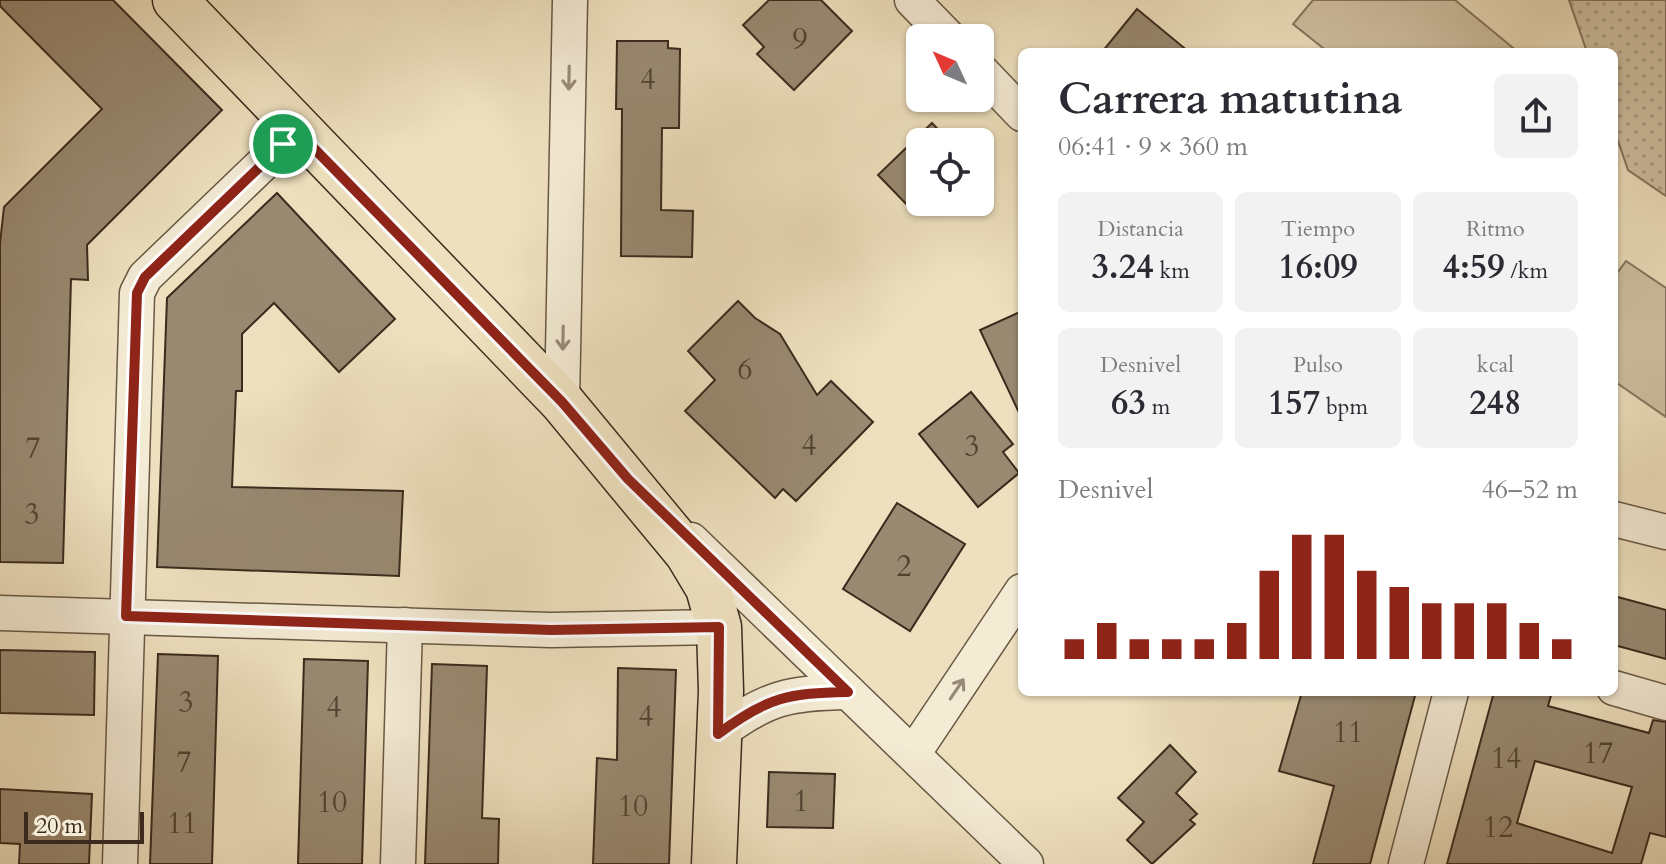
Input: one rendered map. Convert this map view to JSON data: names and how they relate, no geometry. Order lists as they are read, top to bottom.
{
  "house_numbers": [
    "9",
    "4",
    "6",
    "4",
    "3",
    "7",
    "3",
    "2",
    "3",
    "4",
    "4",
    "11",
    "17",
    "14",
    "7",
    "1",
    "10",
    "10",
    "11",
    "12"
  ],
  "scale_bar": "20 m",
  "north": "top left",
  "page": {
    "heading": ["Carrera matutina", "06:41 · 9 × 360 m"],
    "stats": [
      ["Distancia", "3.24 km"],
      ["Tiempo", "16:09"],
      ["Ritmo", "4:59 /km"],
      ["Desnivel", "63 m"],
      ["Pulso", "157 bpm"],
      ["kcal", "248"]
    ],
    "chart": ["Desnivel", "46–52 m"],
    "scale": "20 m"
  }
}
